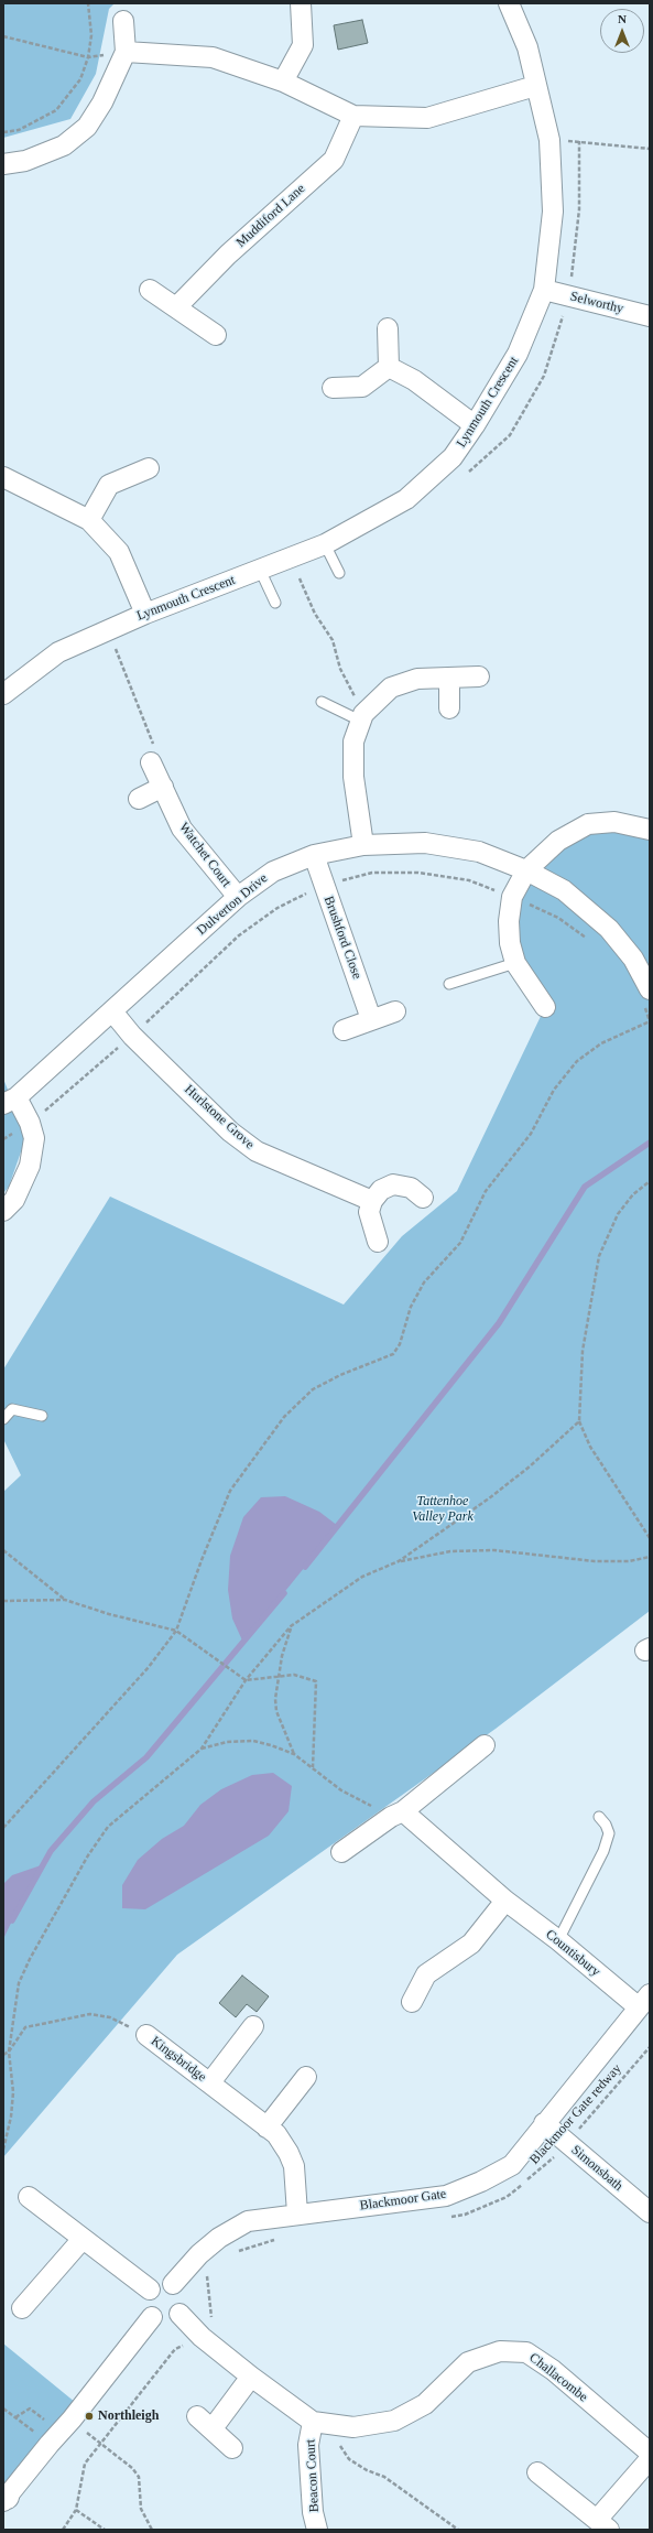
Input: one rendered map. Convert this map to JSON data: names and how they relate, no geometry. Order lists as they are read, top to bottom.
{
  "streets": {
    "street": [
      "Muddiford Lane",
      "Selworthy",
      "Lynmouth Crescent",
      "Watchet Court",
      "Dulverton Drive",
      "Brushford Close",
      "Hurlstone Grove",
      "Countisbury",
      "Kingsbridge",
      "Simonsbath",
      "Blackmoor Gate",
      "Challacombe",
      "Beacon Court"
    ],
    "path": ["Blackmoor Gate redway"]
  },
  "crossings": [
    ["Selworthy", "Lynmouth Crescent"],
    ["Watchet Court", "Dulverton Drive"],
    ["Dulverton Drive", "Brushford Close"],
    ["Dulverton Drive", "Hurlstone Grove"],
    ["Countisbury", "Blackmoor Gate"],
    ["Kingsbridge", "Blackmoor Gate"],
    ["Blackmoor Gate redway", "Simonsbath"],
    ["Simonsbath", "Blackmoor Gate"],
    ["Blackmoor Gate", "Challacombe"],
    ["Challacombe", "Beacon Court"]
  ],
  "parks": ["Tattenhoe Valley Park"],
  "places": ["Northleigh"],
  "north": "top"
}
